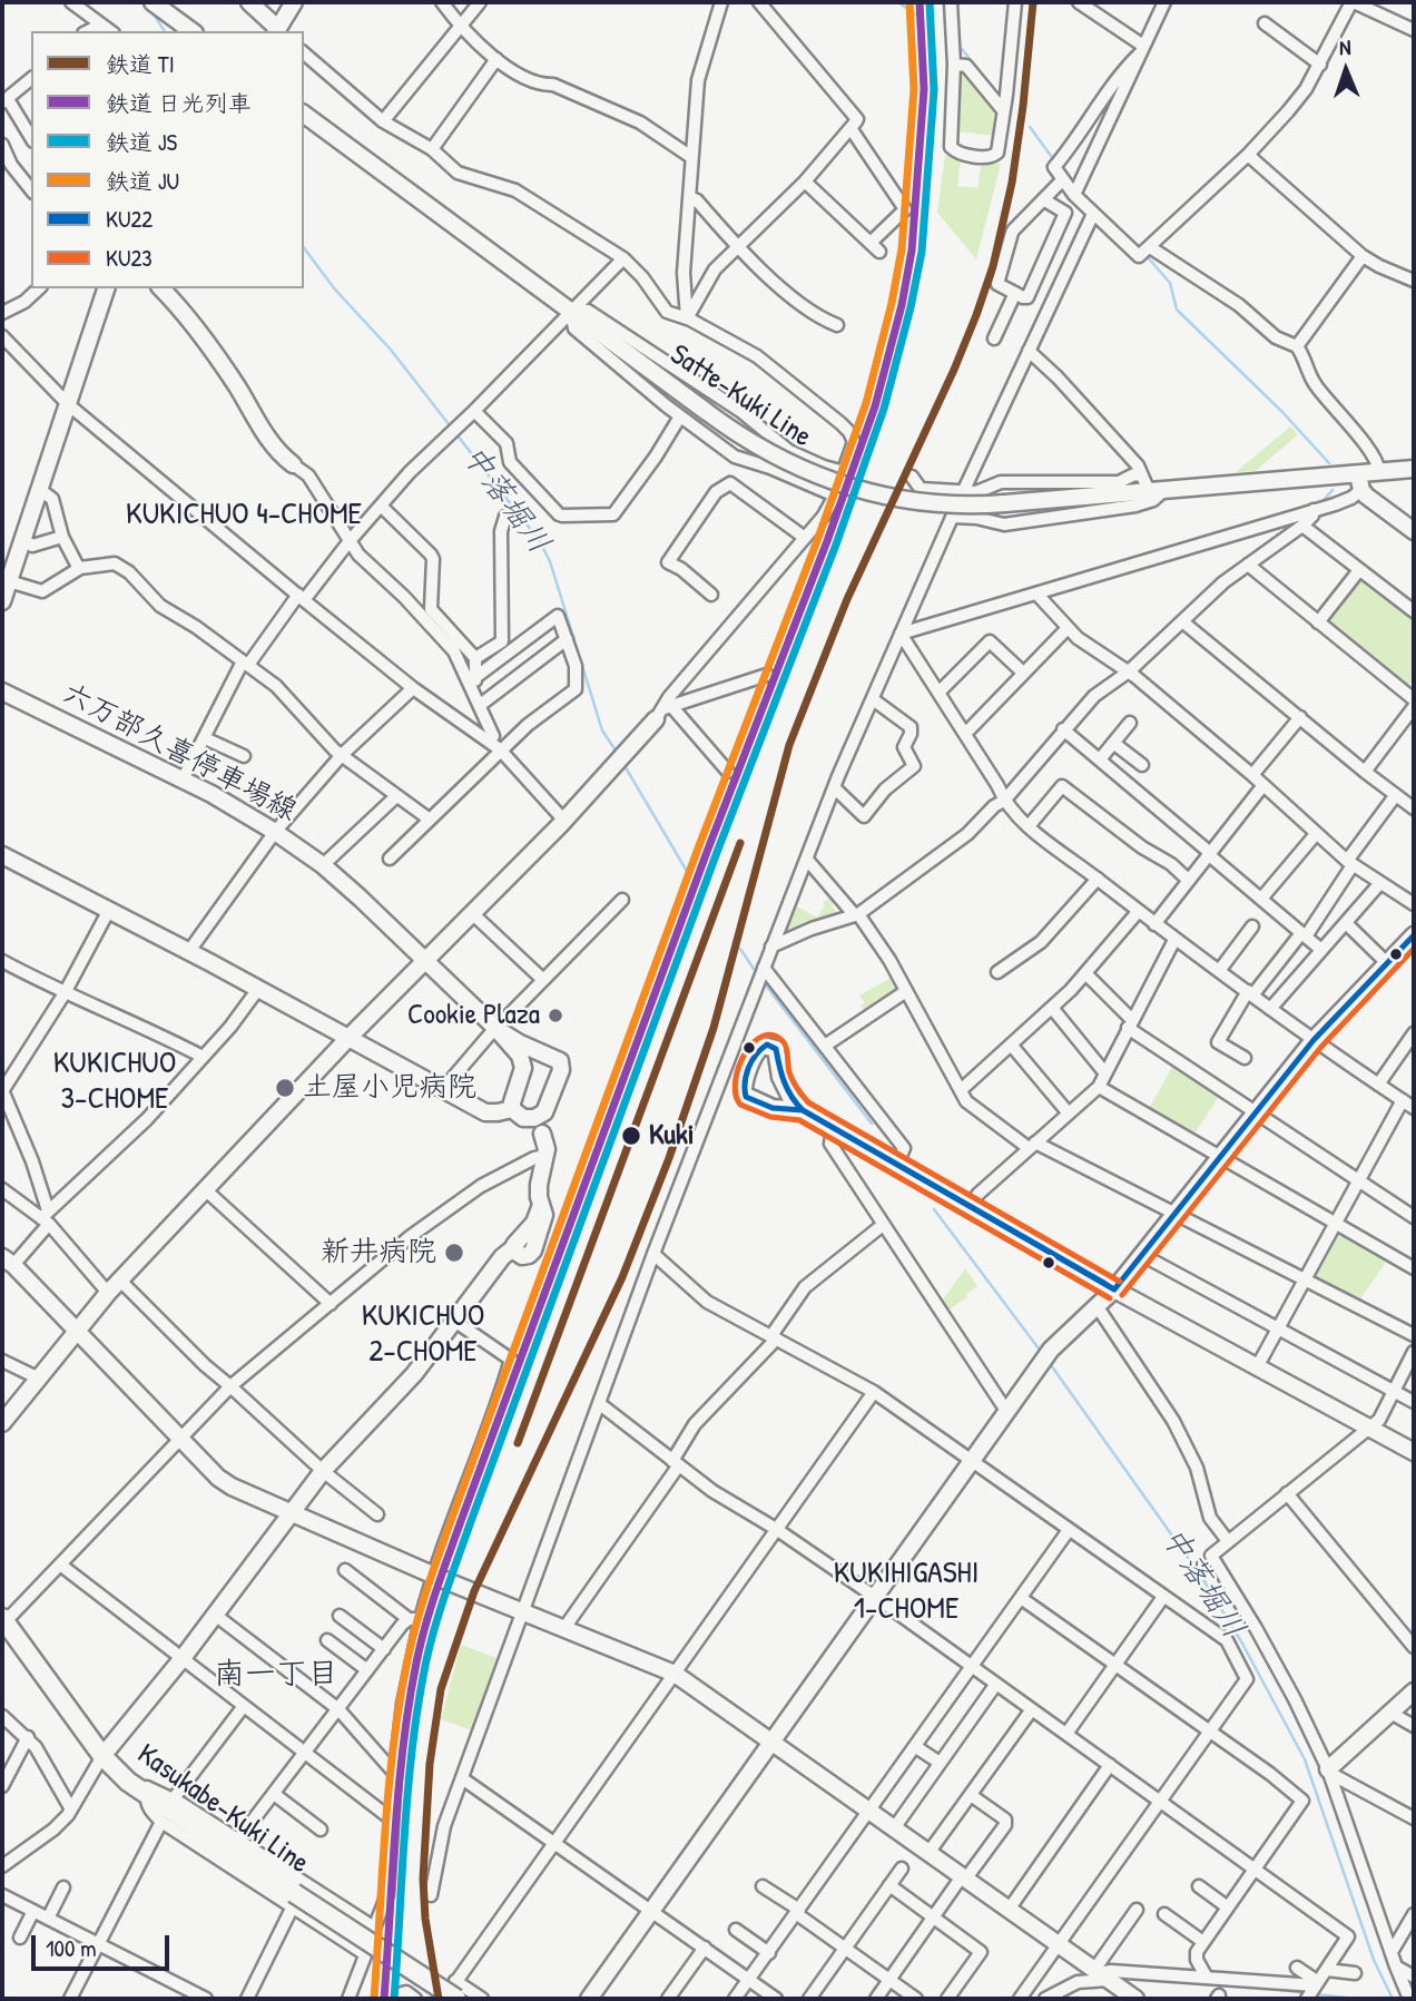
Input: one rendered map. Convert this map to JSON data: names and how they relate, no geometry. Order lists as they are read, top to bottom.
{
  "streets": {
    "main road": ["Kasukabe-Kuki Line"],
    "street": ["Satte-Kuki Line", "六万部久喜停車場線"]
  },
  "districts": [
    "KUKICHUO 4-CHOME",
    "KUKICHUO 3-CHOME",
    "KUKICHUO 2-CHOME",
    "KUKIHIGASHI 1-CHOME",
    "南一丁目"
  ],
  "water": ["中落堀川"],
  "places": [
    "Cookie Plaza",
    "土屋小児病院",
    "Kuki",
    "新井病院"
  ],
  "lines": [
    "rail line TI",
    "rail line 日光列車",
    "rail line JS",
    "rail line JU",
    "transit line KU22",
    "transit line KU23"
  ],
  "legend": [
    "鉄道 TI",
    "鉄道 日光列車",
    "鉄道 JS",
    "鉄道 JU",
    "KU22",
    "KU23"
  ],
  "scale_bar": "100 m",
  "north": "top"
}
